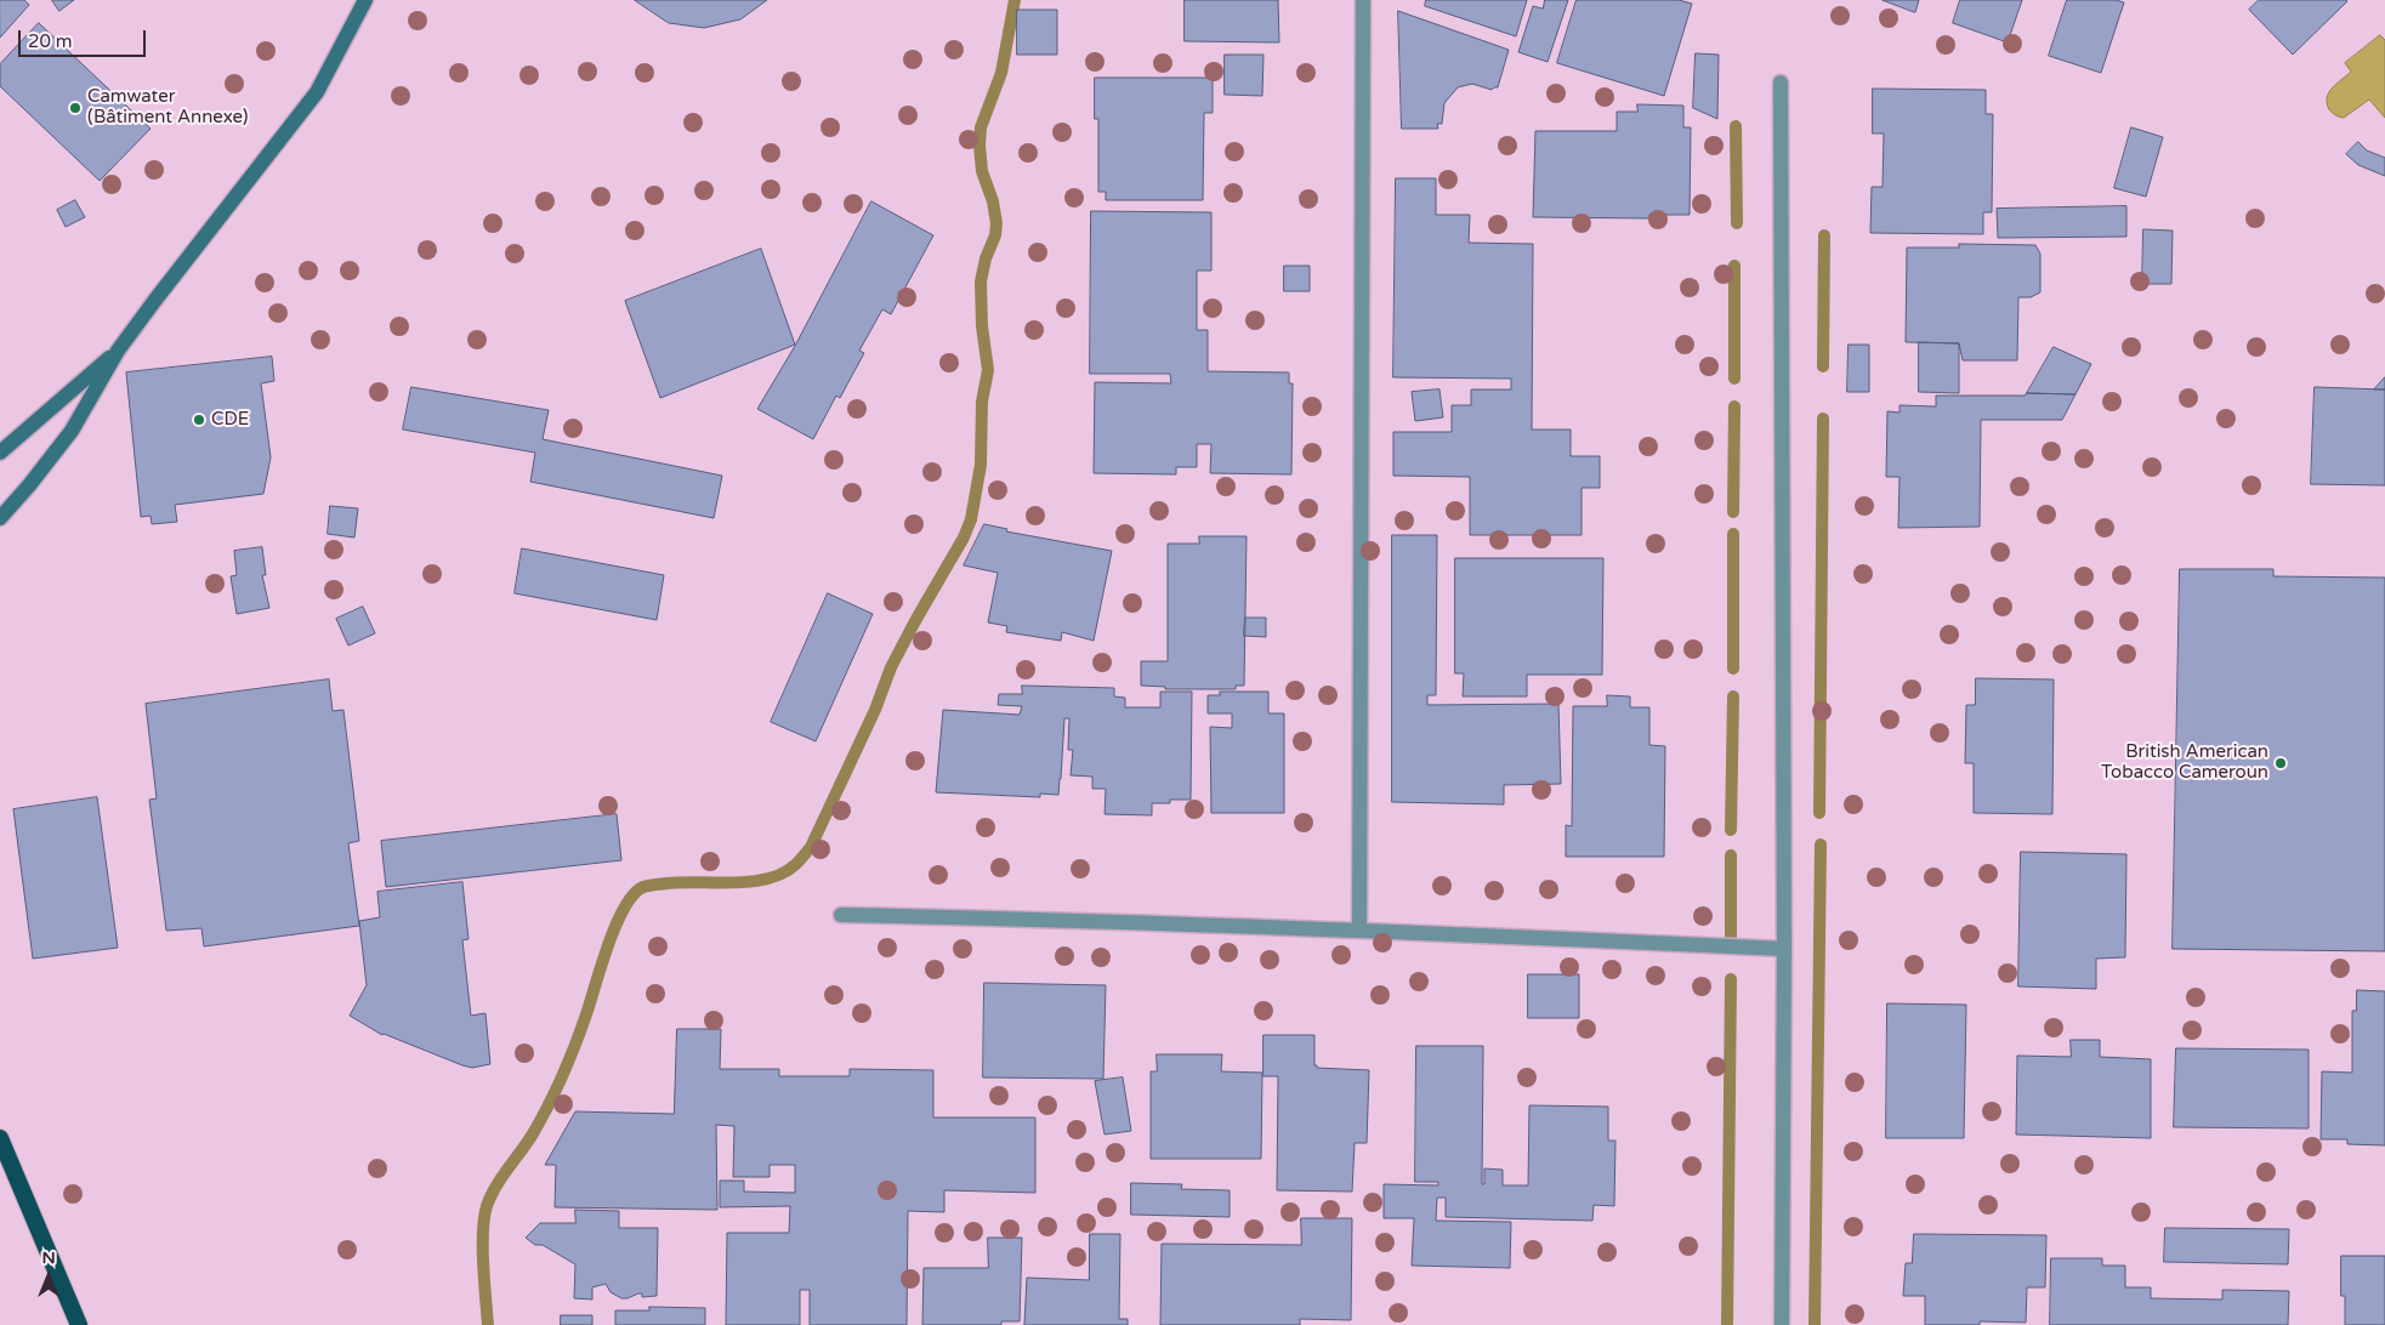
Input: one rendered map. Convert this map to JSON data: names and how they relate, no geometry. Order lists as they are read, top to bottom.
{
  "places": ["Camwater (Bâtiment Annexe)", "CDE", "British American Tobacco Cameroun"],
  "scale_bar": "20 m",
  "north": "top"
}
